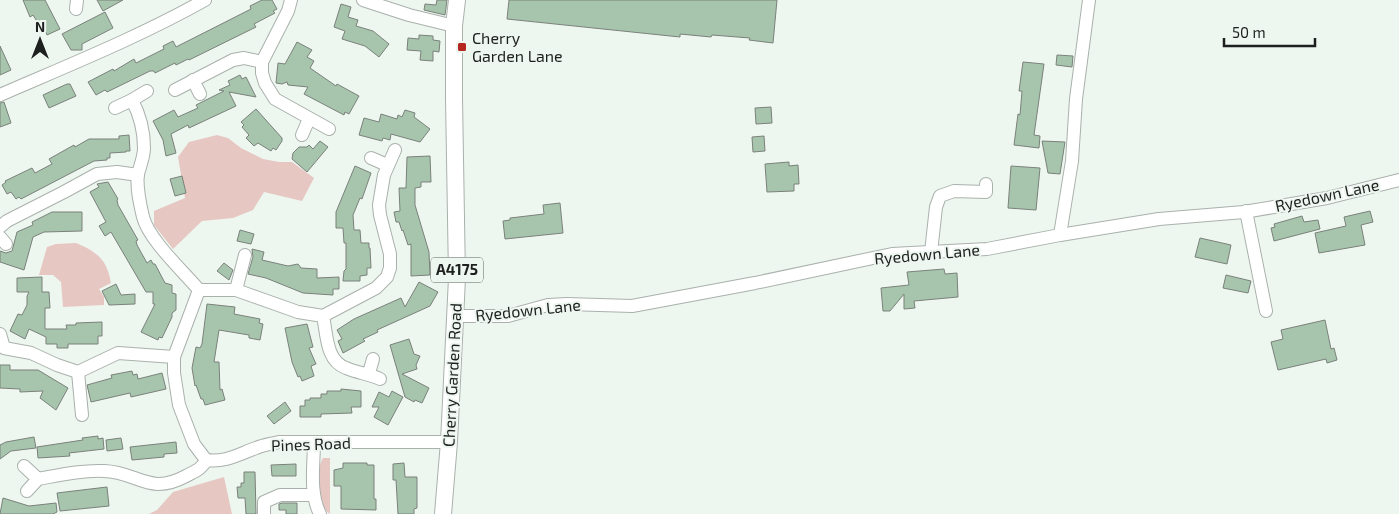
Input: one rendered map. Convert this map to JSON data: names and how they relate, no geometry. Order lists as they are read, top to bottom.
{
  "streets": {
    "main road": ["A4175", "Cherry Garden Road"],
    "street": ["Ryedown Lane", "Pines Road"]
  },
  "crossings": [
    ["Ryedown Lane", "Cherry Garden Road"],
    ["A4175", "Cherry Garden Road"],
    ["Cherry Garden Road", "Pines Road"]
  ],
  "places": {
    "transit": ["Cherry Garden Lane"]
  },
  "scale_bar": "50 m",
  "north": "top"
}
